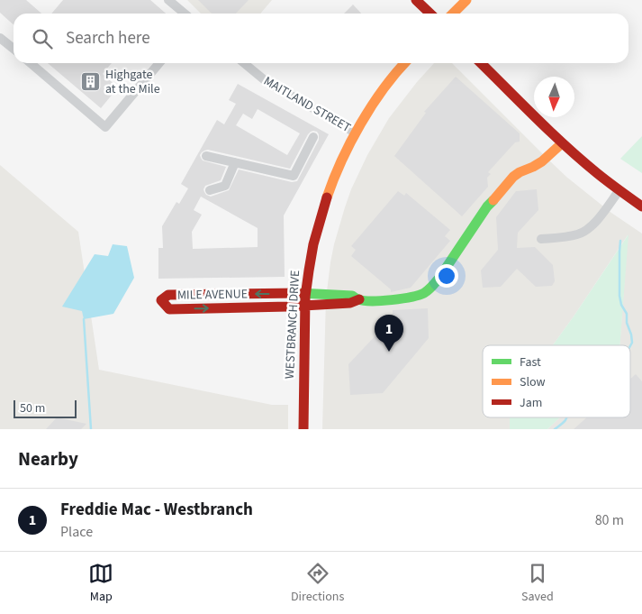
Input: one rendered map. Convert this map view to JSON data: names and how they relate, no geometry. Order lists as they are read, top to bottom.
{
  "streets": {
    "street": ["MAITLAND STREET", "MILE AVENUE", "WESTBRANCH DRIVE"]
  },
  "crossings": [
    ["MAITLAND STREET", "WESTBRANCH DRIVE"],
    ["MILE AVENUE", "WESTBRANCH DRIVE"]
  ],
  "places": {
    "building": ["Highgate at the Mile"]
  },
  "legend": ["Fast", "Slow", "Jam"],
  "scale_bar": "50 m",
  "north": "bottom",
  "page": {
    "search": "Search here",
    "pins": "1",
    "scale": "50 m",
    "heading": "Nearby",
    "list": [
      {
        "mark": "1",
        "name": "Freddie Mac - Westbranch",
        "note": "Place",
        "value": "80 m"
      }
    ],
    "nav": ["Map", "Directions", "Saved"]
  }
}
